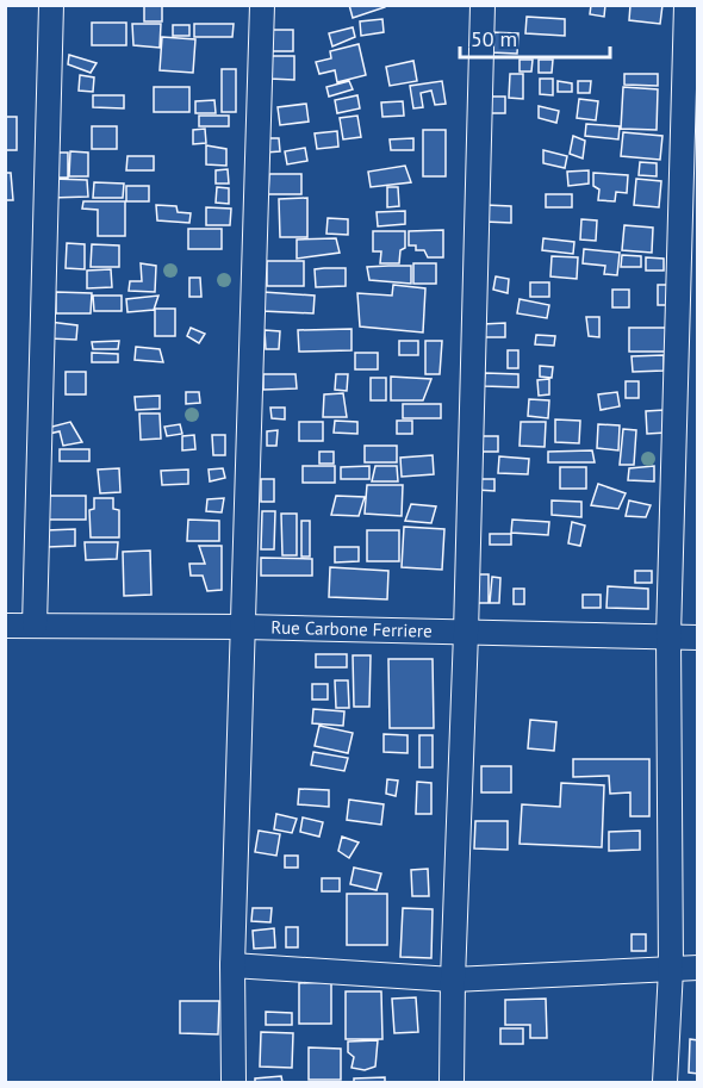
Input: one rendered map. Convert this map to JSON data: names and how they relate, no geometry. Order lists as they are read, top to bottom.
{
  "streets": {
    "street": ["Rue Carbone Ferriere"]
  },
  "scale_bar": "50 m"
}
